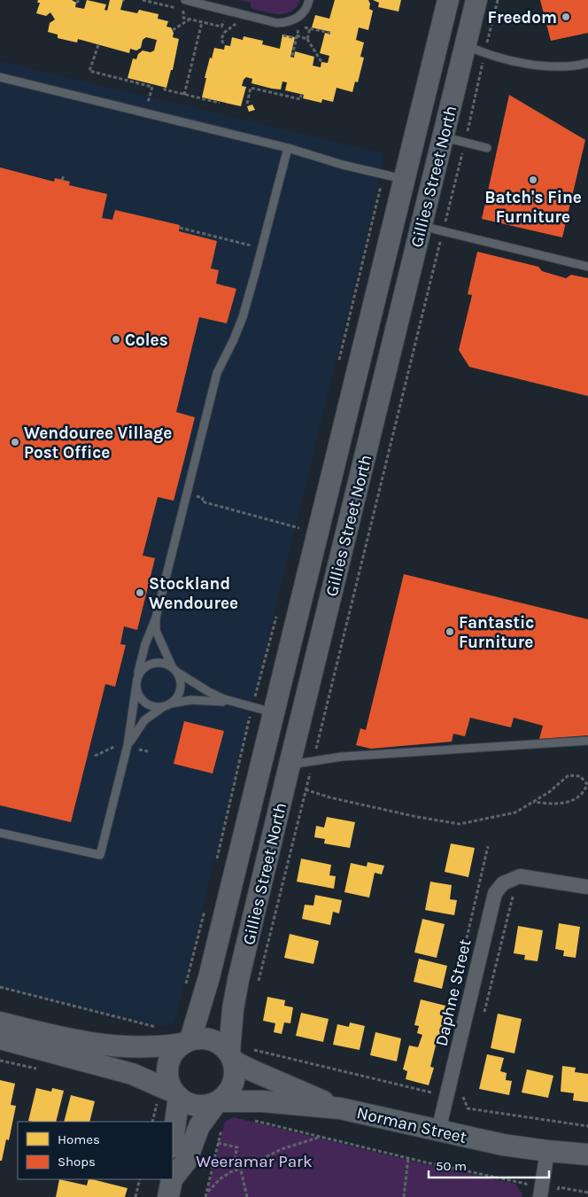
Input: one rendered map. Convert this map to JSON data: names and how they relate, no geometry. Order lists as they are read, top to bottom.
{
  "streets": {
    "main road": ["Gillies Street North", "Norman Street"],
    "street": ["Daphne Street"]
  },
  "crossings": [
    ["Gillies Street North", "Norman Street"],
    ["Daphne Street", "Norman Street"]
  ],
  "parks": ["Weeramar Park"],
  "places": [
    "Freedom",
    "Batch's Fine Furniture",
    "Coles",
    "Wendouree Village Post Office",
    "Stockland Wendouree",
    "Fantastic Furniture"
  ],
  "legend": ["Homes", "Shops"],
  "scale_bar": "50 m"
}
